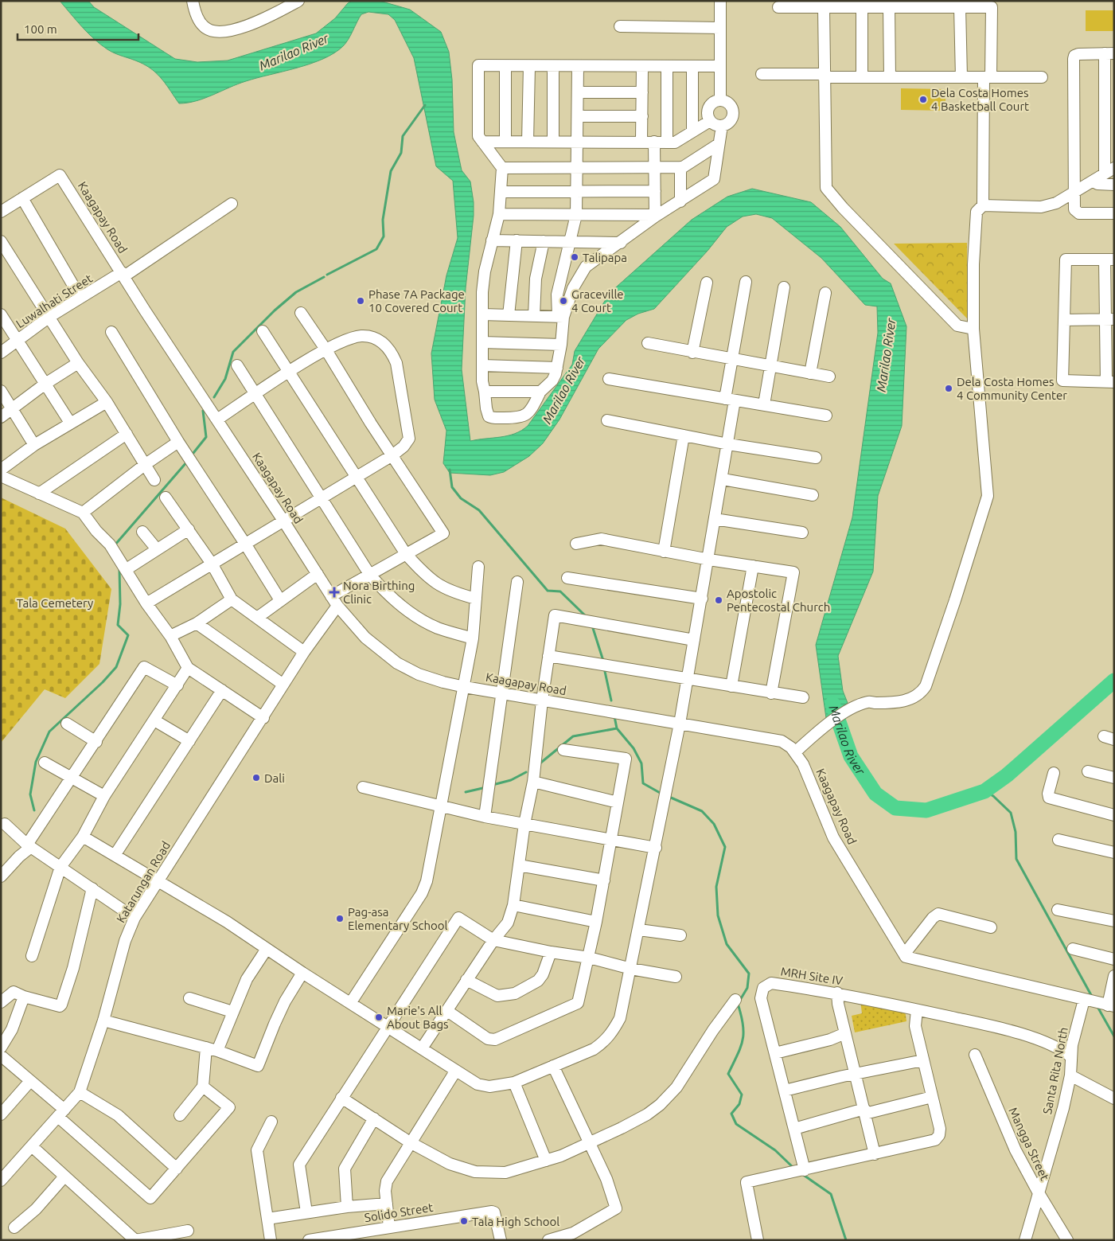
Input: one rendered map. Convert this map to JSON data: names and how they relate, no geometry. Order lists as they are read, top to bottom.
{
  "streets": {
    "street": [
      "Kaagapay Road",
      "Luwalhati Street",
      "Katarungan Road",
      "MRH Site IV",
      "Santa Rita North",
      "Mangga Street",
      "Solido Street"
    ]
  },
  "crossings": [
    ["Kaagapay Road", "Luwalhati Street"],
    ["Kaagapay Road", "Katarungan Road"],
    ["MRH Site IV", "Santa Rita North"],
    ["Santa Rita North", "Mangga Street"]
  ],
  "water": ["Marilao River"],
  "parks": ["Tala Cemetery"],
  "places": {
    "other": [
      "Dela Costa Homes 4 Basketball Court",
      "Talipapa",
      "Phase 7A Package 10 Covered Court",
      "Graceville 4 Court",
      "Dela Costa Homes 4 Community Center",
      "Apostolic Pentecostal Church",
      "Dali",
      "Pag-asa Elementary School",
      "Marie's All About Bags",
      "Tala High School"
    ],
    "health": ["Nora Birthing Clinic"]
  },
  "scale_bar": "100 m"
}
